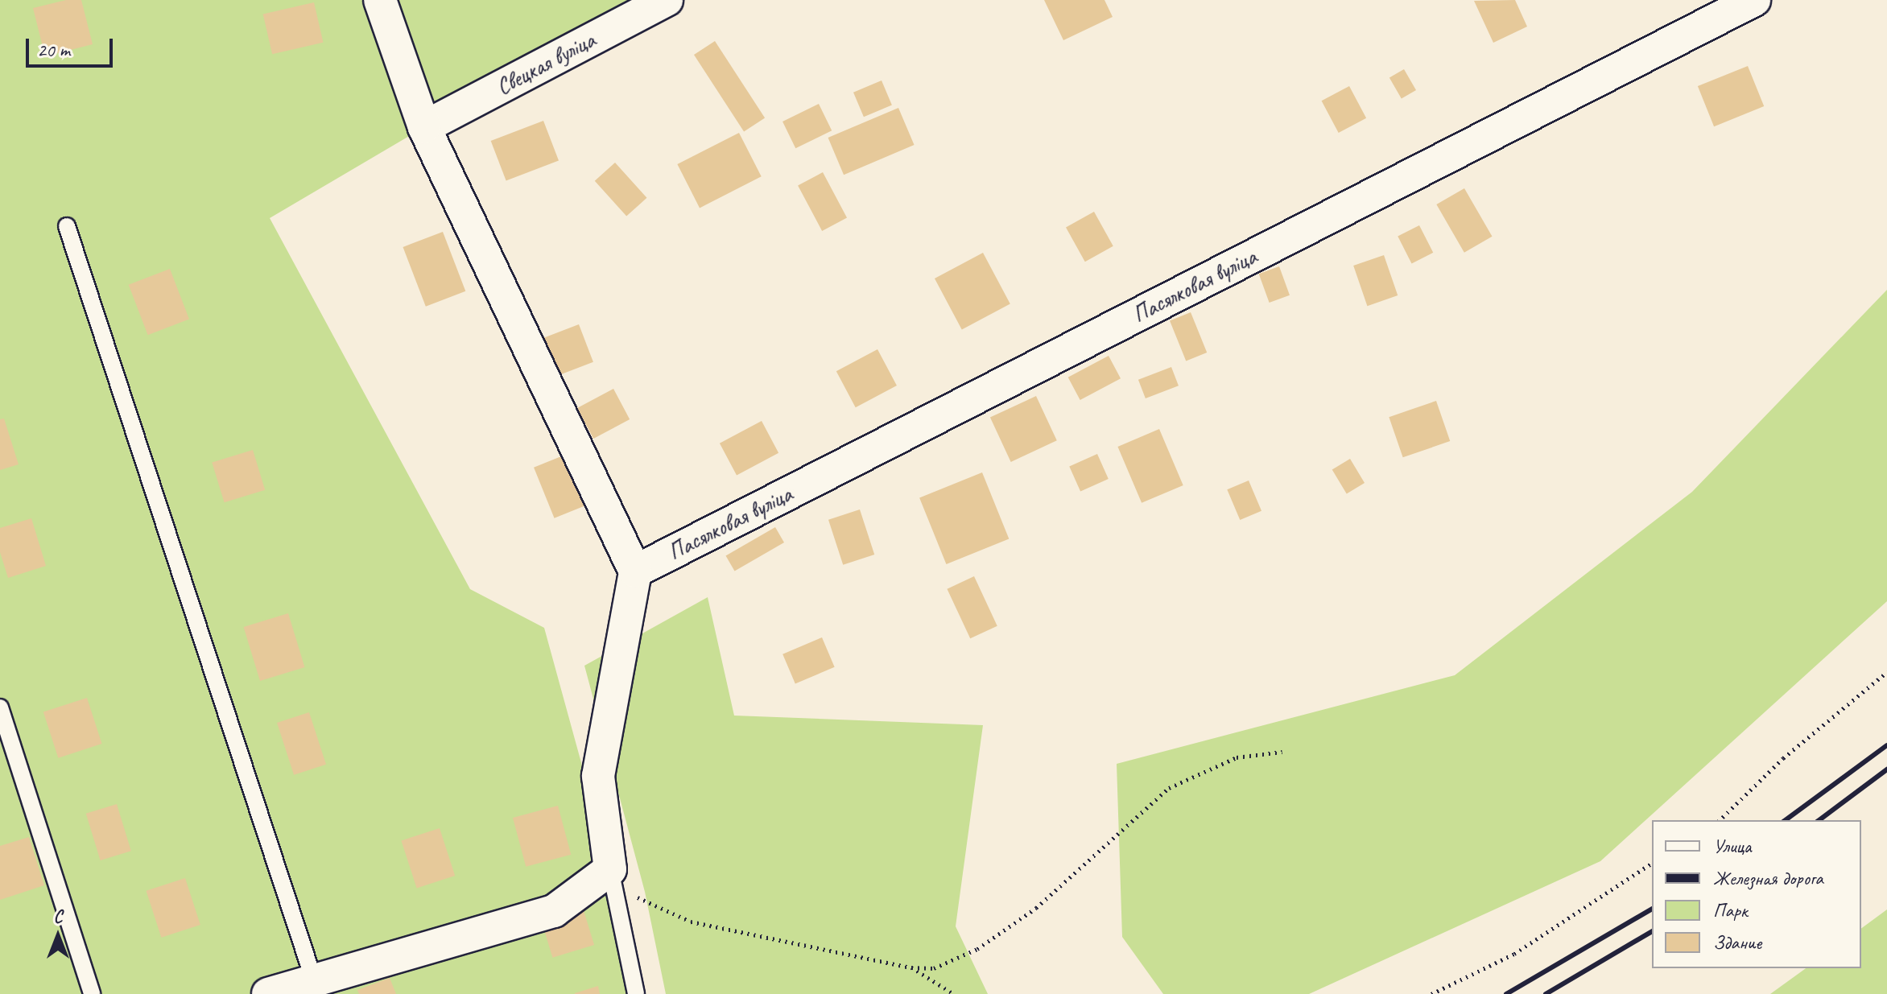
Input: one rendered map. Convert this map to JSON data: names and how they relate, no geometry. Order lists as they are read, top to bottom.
{
  "streets": {
    "street": ["Свецкая вуліца", "Пасялковая вуліца"]
  },
  "legend": [
    "Улица",
    "Железная дорога",
    "Парк",
    "Здание"
  ],
  "scale_bar": "20 m",
  "north": "top"
}
